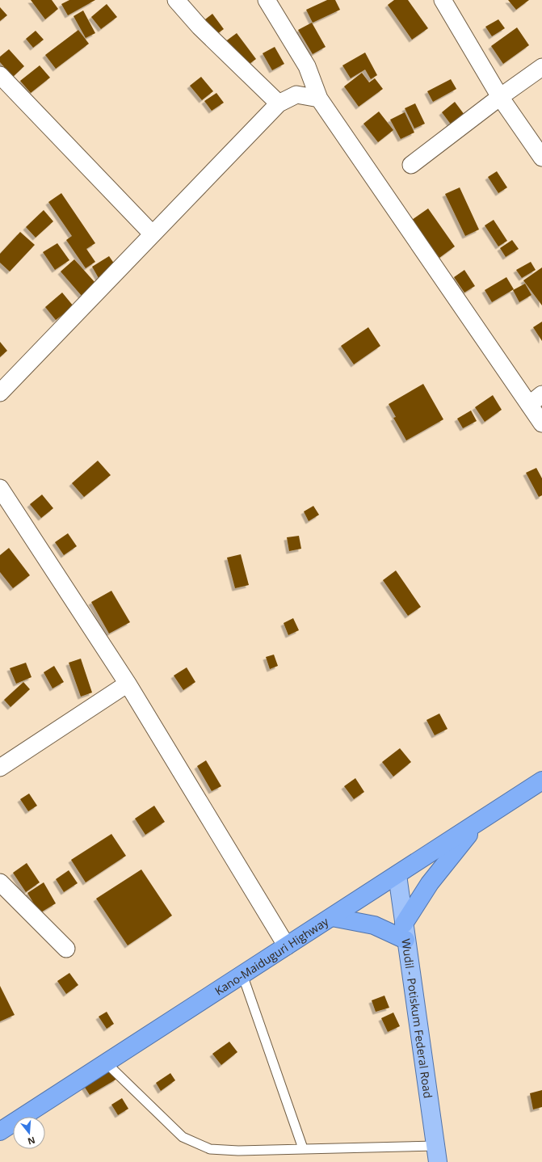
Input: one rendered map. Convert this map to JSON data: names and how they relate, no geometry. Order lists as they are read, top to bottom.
{
  "streets": {
    "highway": ["Kano-Maiduguri Highway"],
    "main road": ["Wudil - Potiskum Federal Road"]
  },
  "crossings": [
    ["Kano-Maiduguri Highway", "Wudil - Potiskum Federal Road"]
  ],
  "north": "bottom"
}
